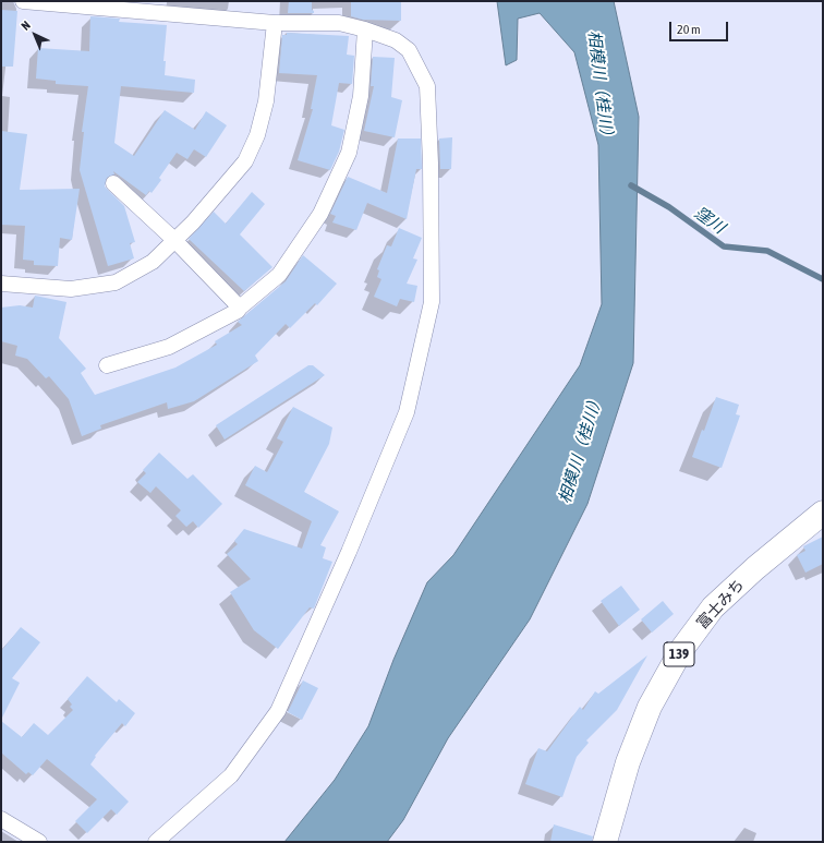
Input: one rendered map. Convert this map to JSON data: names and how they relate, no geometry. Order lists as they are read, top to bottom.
{
  "streets": {
    "highway": ["富士みち", "139"]
  },
  "water": ["相模川（桂川）", "窪川"],
  "scale_bar": "20 m",
  "north": "top left"
}
